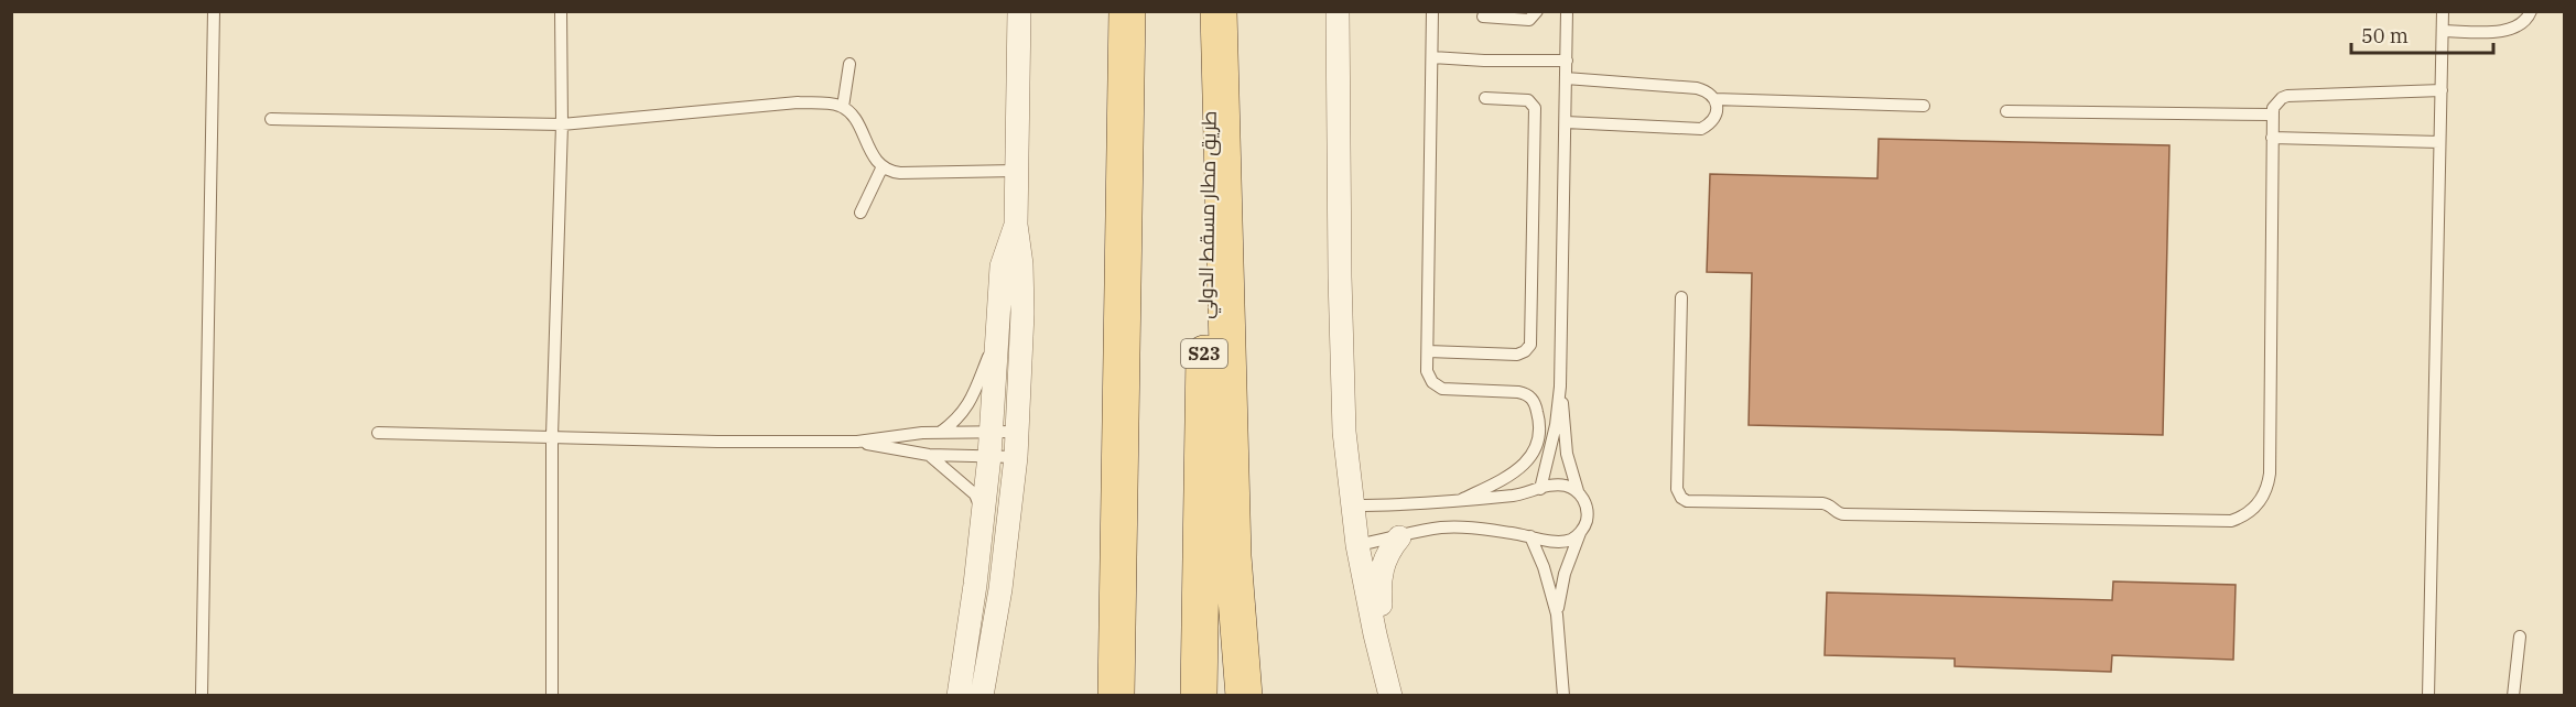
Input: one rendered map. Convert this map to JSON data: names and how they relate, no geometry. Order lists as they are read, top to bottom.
{
  "streets": {
    "main road": ["طريق مطار مسقط الدولي", "S23"]
  },
  "scale_bar": "50 m"
}
